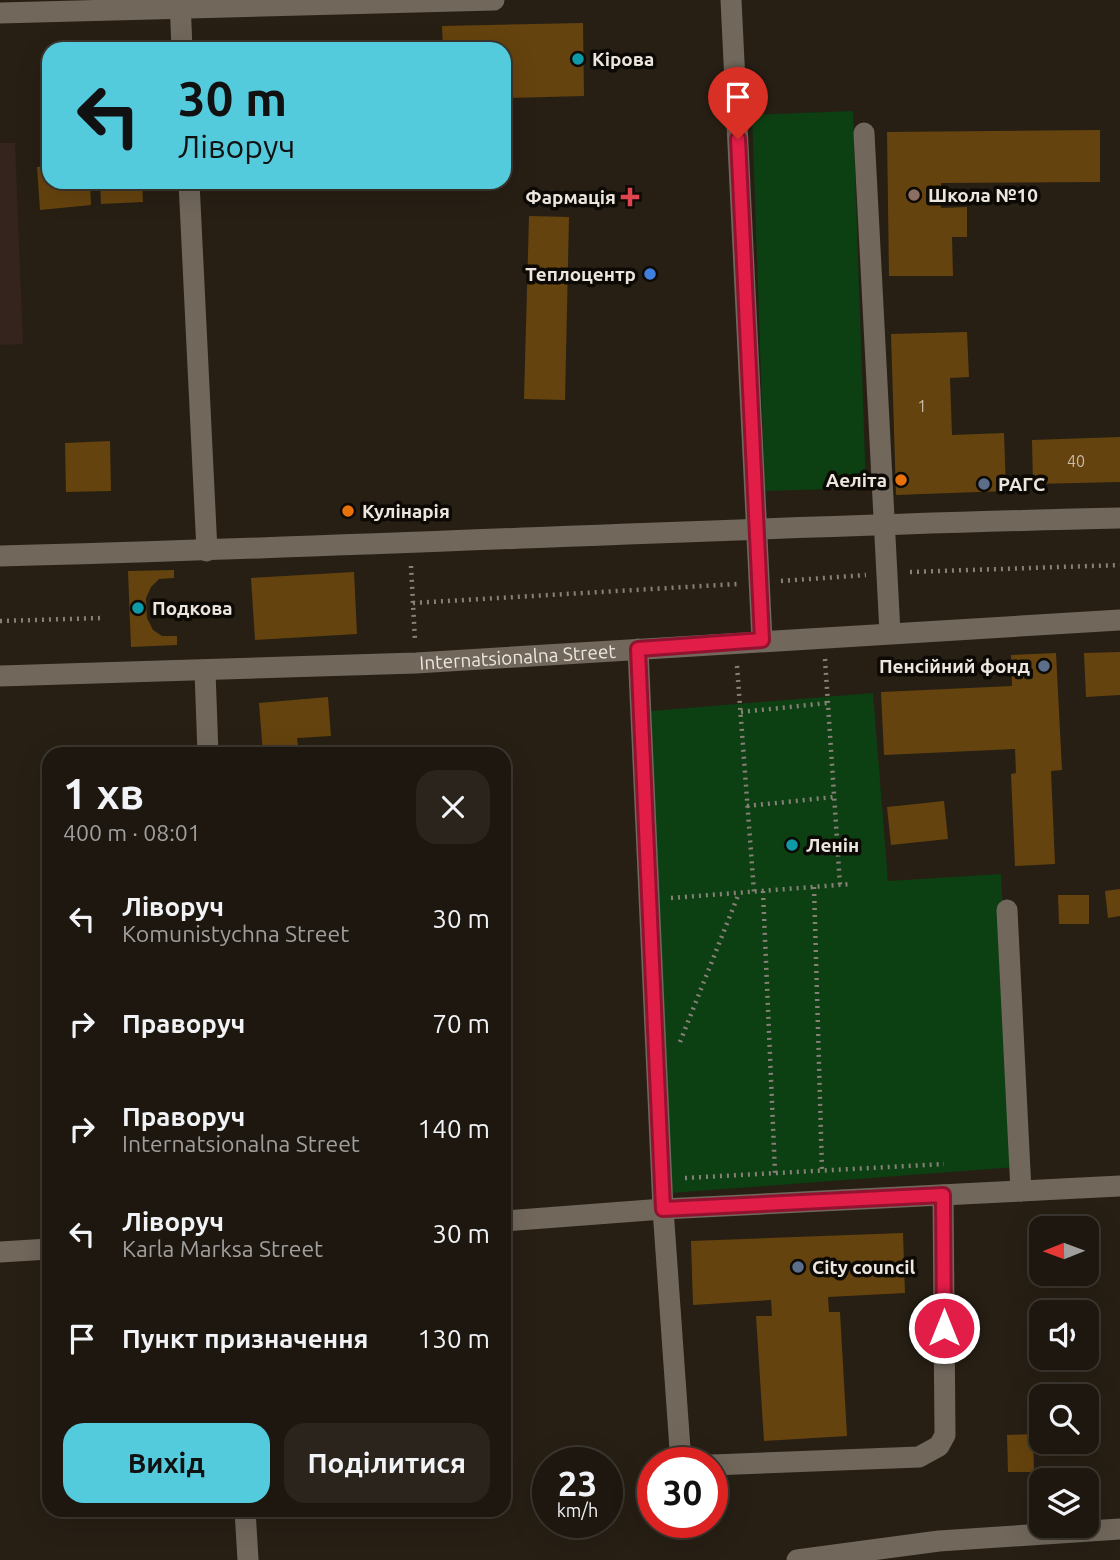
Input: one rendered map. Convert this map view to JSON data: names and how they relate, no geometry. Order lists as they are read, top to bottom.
{
  "streets": {
    "street": ["Internatsionalna Street"]
  },
  "places": {
    "other": [
      "Кірова",
      "Школа №10",
      "Теплоцентр",
      "Аеліта",
      "РАГС",
      "Кулінарія",
      "Подкова",
      "Пенсійний фонд",
      "Ленін",
      "City council"
    ],
    "health": ["Фармація"]
  },
  "house_numbers": ["1", "40"],
  "north": "left",
  "page": {
    "turn": ["30 m", "Ліворуч"],
    "heading": ["1 хв", "400 m · 08:01"],
    "list": [
      {
        "name": "Ліворуч",
        "note": "Komunistychna Street",
        "value": "30 m"
      },
      {
        "name": "Праворуч",
        "value": "70 m"
      },
      {
        "name": "Праворуч",
        "note": "Internatsionalna Street",
        "value": "140 m"
      },
      {
        "name": "Ліворуч",
        "note": "Karla Marksa Street",
        "value": "30 m"
      },
      {
        "name": "Пункт призначення",
        "value": "130 m"
      }
    ],
    "buttons": ["Вихід", "Поділитися"],
    "speed": "23 km/h",
    "limit": "30"
  }
}
